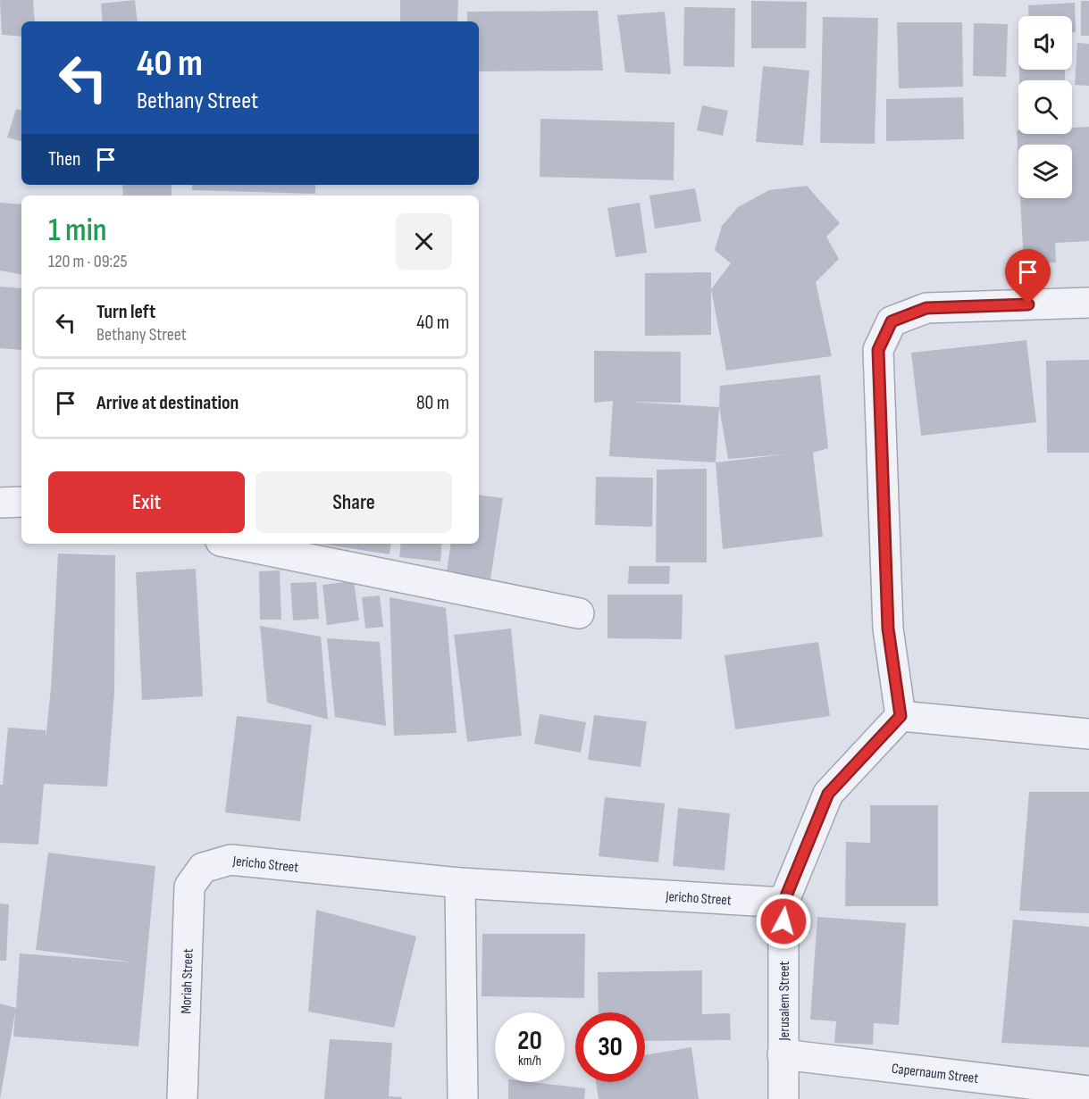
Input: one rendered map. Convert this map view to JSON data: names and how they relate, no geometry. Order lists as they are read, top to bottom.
{
  "streets": {
    "street": [
      "Jericho Street",
      "Moriah Street",
      "Jerusalem Street",
      "Capernaum Street"
    ]
  },
  "crossings": [
    ["Jericho Street", "Moriah Street"],
    ["Jericho Street", "Jerusalem Street"],
    ["Jerusalem Street", "Capernaum Street"]
  ],
  "page": {
    "turn": ["40 m", "Bethany Street"],
    "then": "Then",
    "heading": ["1 min", "120 m · 09:25"],
    "list": [
      {
        "name": "Turn left",
        "note": "Bethany Street",
        "value": "40 m"
      },
      {
        "name": "Arrive at destination",
        "value": "80 m"
      }
    ],
    "buttons": ["Exit", "Share"],
    "speed": "20 km/h",
    "limit": "30"
  }
}
